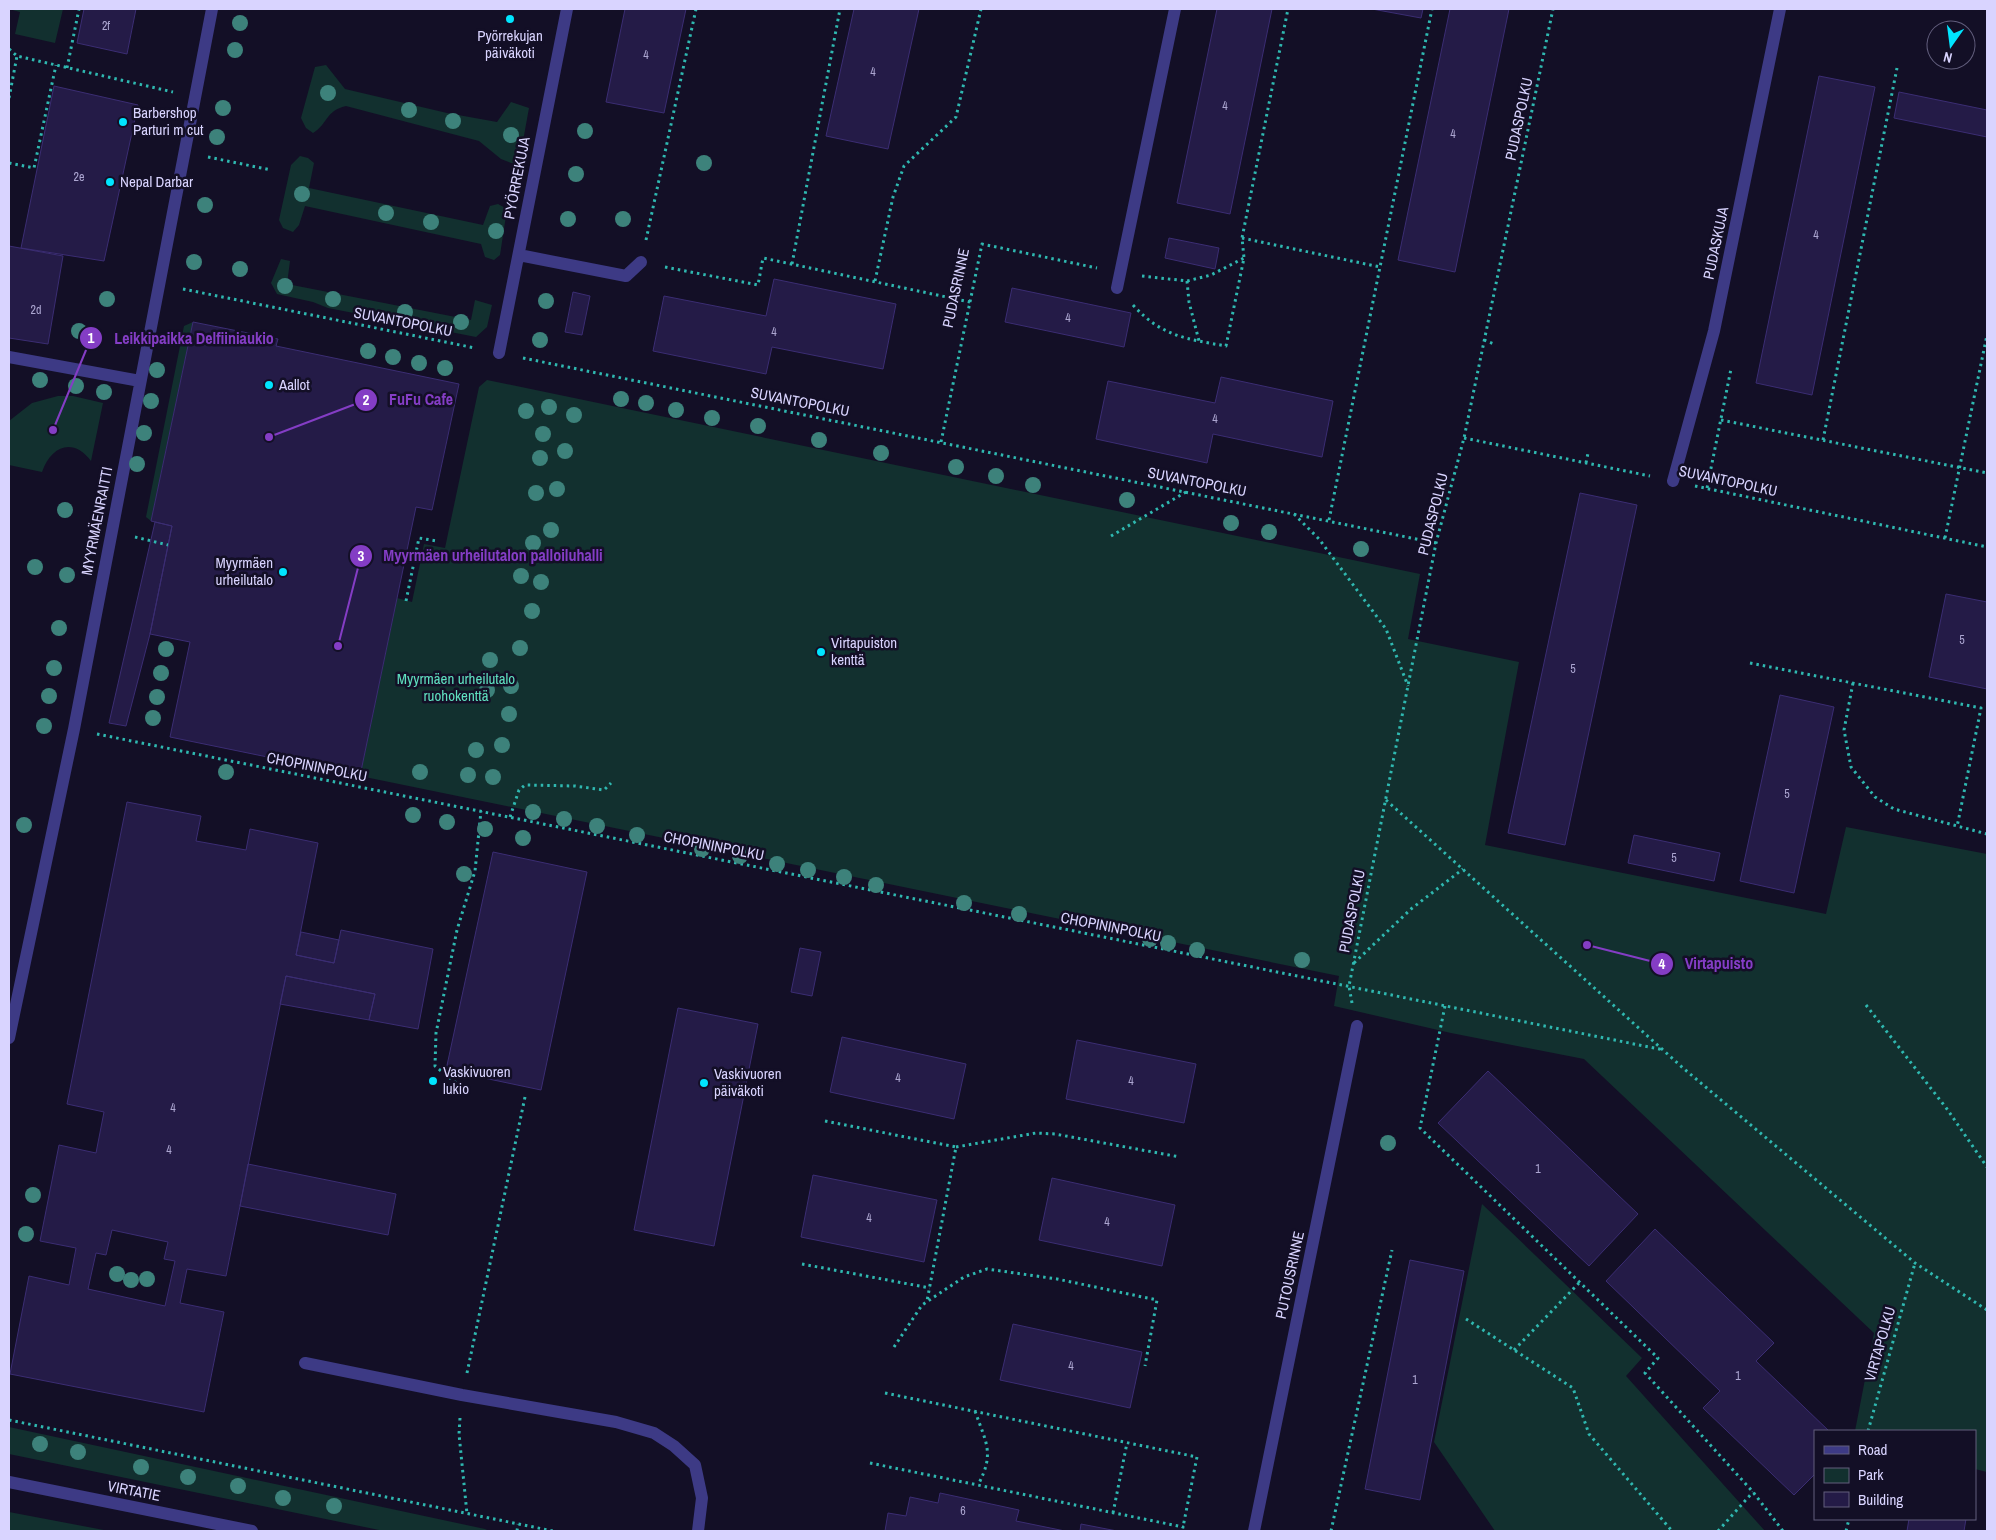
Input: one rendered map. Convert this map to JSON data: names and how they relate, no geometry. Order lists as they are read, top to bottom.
{
  "streets": {
    "street": [
      "PYÖRREKUJA",
      "PUDASKUJA",
      "MYYRMÄENRAITTI",
      "PUTOUSRINNE",
      "VIRTATIE"
    ],
    "path": [
      "PUDASPOLKU",
      "PUDASRINNE",
      "SUVANTOPOLKU",
      "CHOPININPOLKU",
      "VIRTAPOLKU"
    ]
  },
  "crossings": [
    ["PUDASPOLKU", "SUVANTOPOLKU"],
    ["PUDASPOLKU", "CHOPININPOLKU"],
    ["PUDASPOLKU", "PUTOUSRINNE"],
    ["PYÖRREKUJA", "SUVANTOPOLKU"],
    ["PUDASKUJA", "SUVANTOPOLKU"],
    ["PUDASRINNE", "SUVANTOPOLKU"],
    ["SUVANTOPOLKU", "MYYRMÄENRAITTI"],
    ["MYYRMÄENRAITTI", "CHOPININPOLKU"]
  ],
  "parks": ["Myyrmäen urheilutalo ruohokenttä"],
  "places": [
    "Pyörrekujan päiväkoti",
    "Barbershop Parturi m cut",
    "Nepal Darbar",
    "Aallot",
    "Leikkipaikka Delfiiniaukio",
    "FuFu Cafe",
    "Myyrmäen urheilutalo",
    "Myyrmäen urheilutalon palloiluhalli",
    "Virtapuiston kenttä",
    "Virtapuisto",
    "Vaskivuoren lukio",
    "Vaskivuoren päiväkoti"
  ],
  "house_numbers": [
    "2f",
    "4",
    "4",
    "4",
    "4",
    "2e",
    "4",
    "2d",
    "4",
    "4",
    "4",
    "5",
    "5",
    "5",
    "5",
    "4",
    "4",
    "4",
    "4",
    "1",
    "4",
    "4",
    "4",
    "1",
    "1",
    "6"
  ],
  "legend": ["Road", "Park", "Building"],
  "north": "bottom"
}
